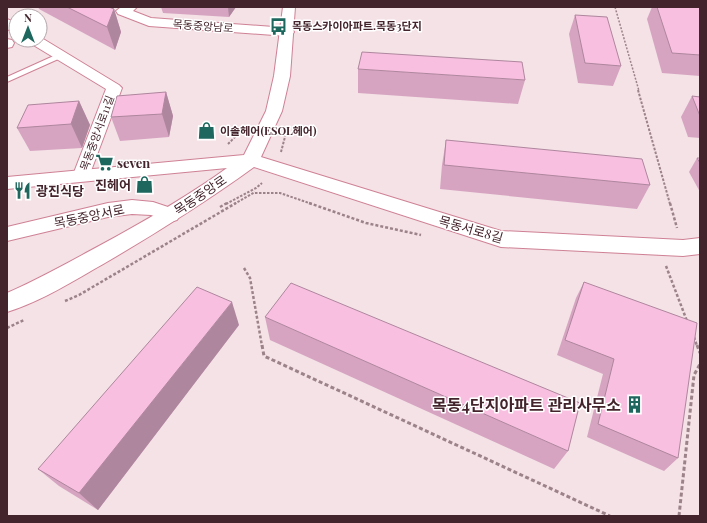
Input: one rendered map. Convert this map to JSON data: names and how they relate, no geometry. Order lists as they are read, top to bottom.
{
  "streets": {
    "street": [
      "목동중앙남로",
      "목동중앙서로11길",
      "목동중앙로",
      "목동중앙서로",
      "목동서로8길"
    ]
  },
  "crossings": [
    ["목동중앙남로", "목동중앙로"],
    ["목동중앙로", "목동중앙서로"],
    ["목동중앙로", "목동서로8길"]
  ],
  "places": {
    "bus stop": ["목동스카이아파트.목동3단지"],
    "shop": ["이솔헤어(ESOL헤어)", "진헤어"],
    "supermarket": ["seven"],
    "restaurant": ["광진식당"],
    "building": ["목동4단지아파트 관리사무소"]
  },
  "north": "top"
}
